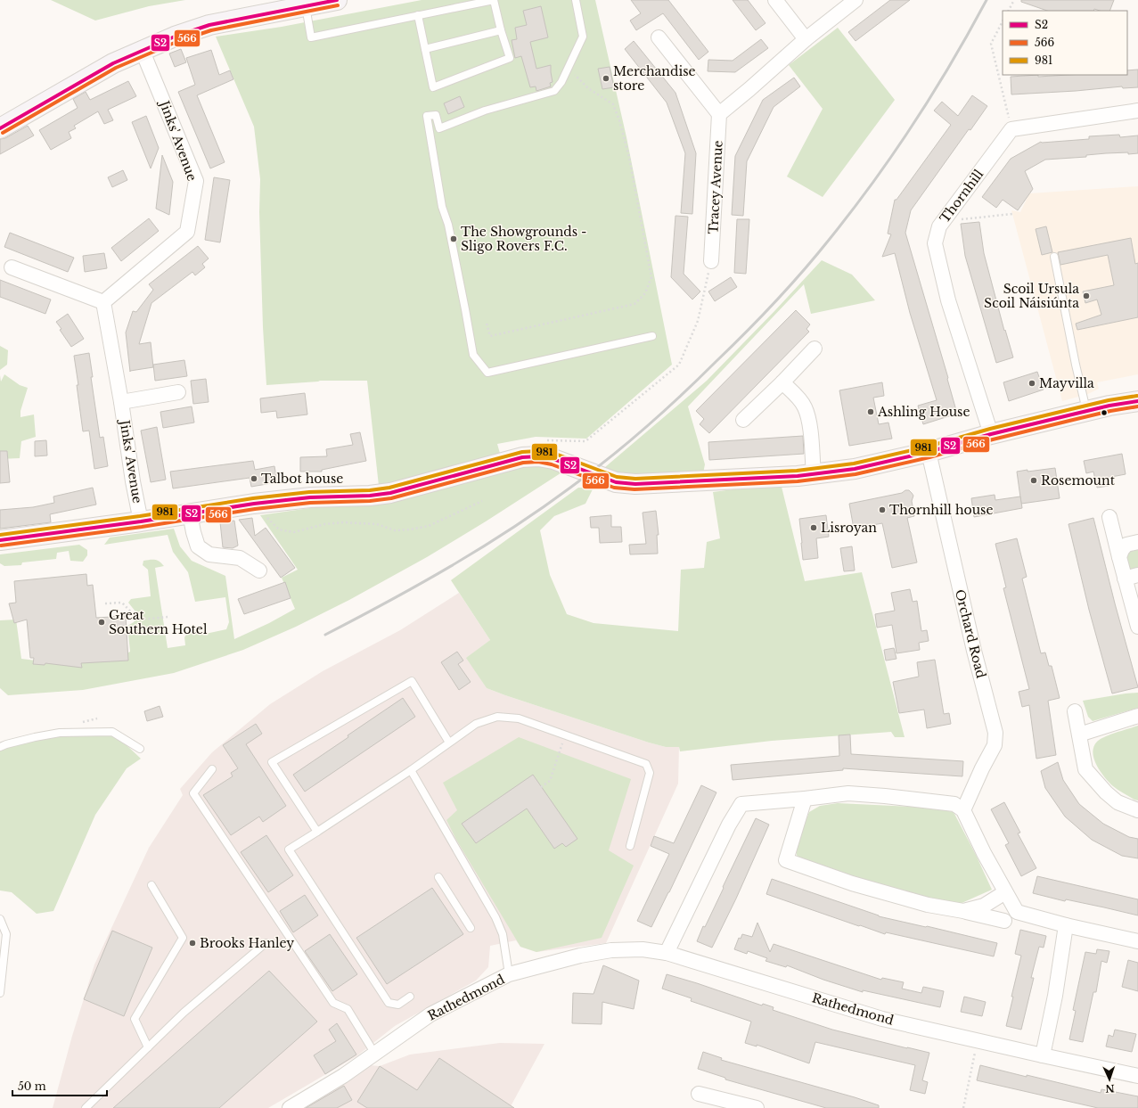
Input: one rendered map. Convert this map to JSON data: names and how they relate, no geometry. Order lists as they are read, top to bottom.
{
  "streets": {
    "street": [
      "Jinks' Avenue",
      "Tracey Avenue",
      "Thornhill",
      "Orchard Road",
      "Rathedmond"
    ]
  },
  "places": [
    "Merchandise store",
    "The Showgrounds - Sligo Rovers F.C.",
    "Scoil Ursula Scoil Náisiúnta",
    "Mayvilla",
    "Ashling House",
    "Talbot house",
    "Rosemount",
    "Thornhill house",
    "Lisroyan",
    "Great Southern Hotel",
    "Brooks Hanley"
  ],
  "lines": ["transit line S2", "transit line 566", "transit line 981"],
  "legend": ["S2", "566", "981"],
  "scale_bar": "50 m",
  "north": "bottom"
}
